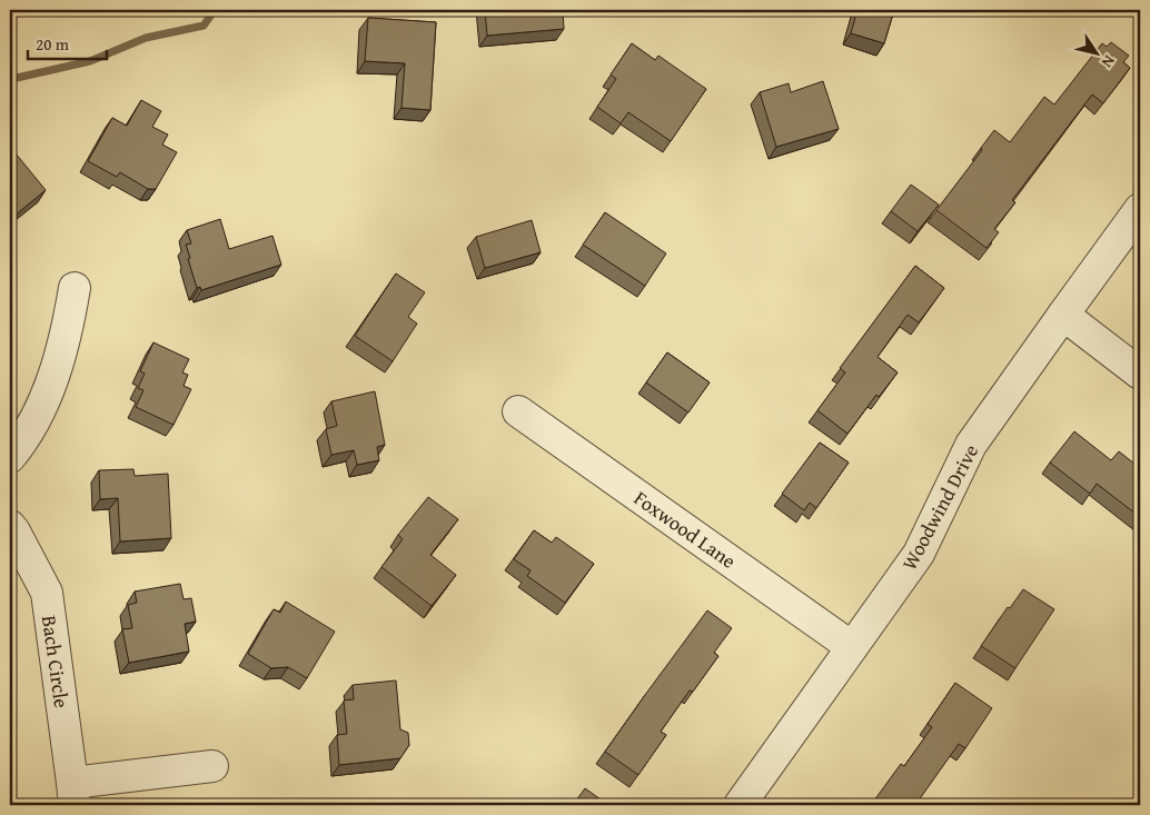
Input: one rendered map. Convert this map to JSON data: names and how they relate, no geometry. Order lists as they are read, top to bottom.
{
  "streets": {
    "street": ["Woodwind Drive", "Foxwood Lane", "Bach Circle"]
  },
  "crossings": [
    ["Woodwind Drive", "Foxwood Lane"]
  ],
  "scale_bar": "20 m",
  "north": "bottom right"
}
